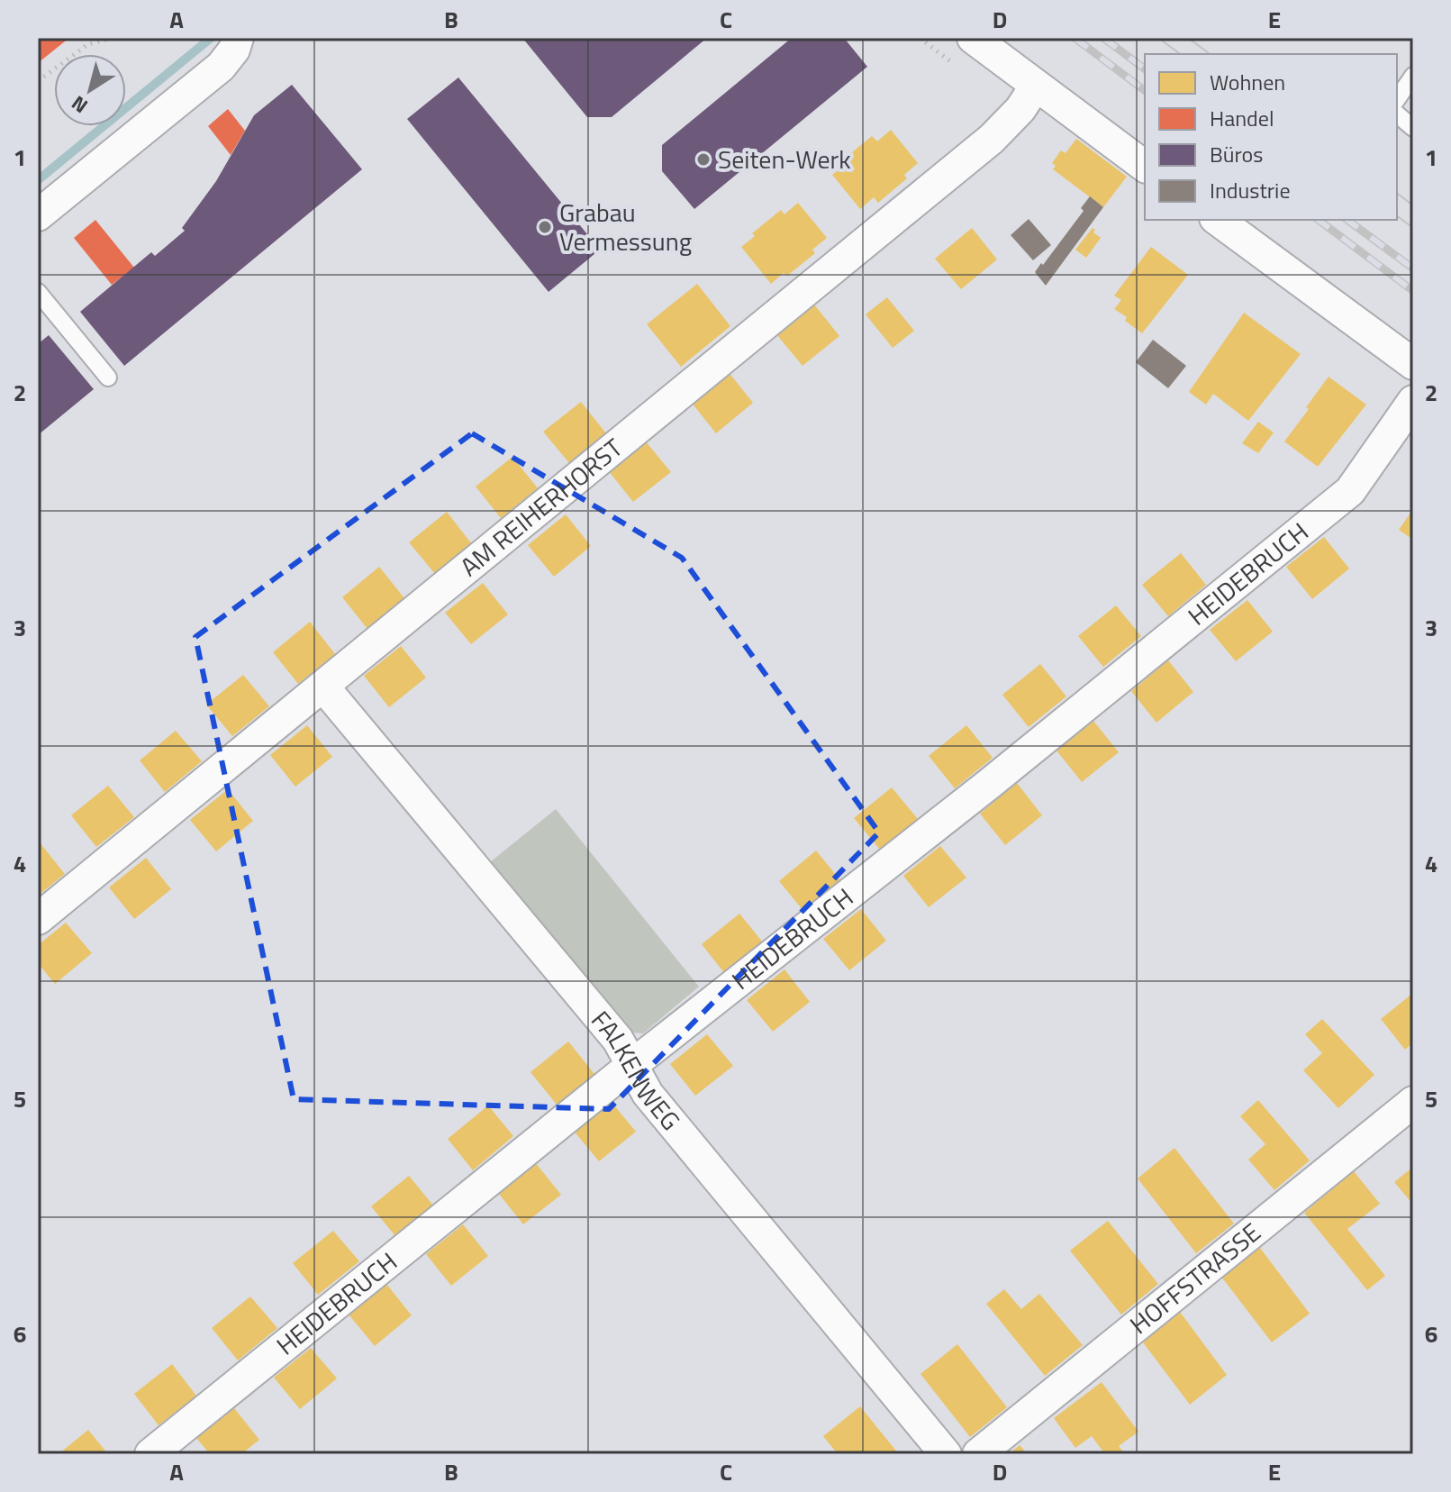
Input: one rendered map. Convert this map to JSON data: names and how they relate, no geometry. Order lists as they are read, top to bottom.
{
  "streets": {
    "street": [
      "AM REIHERHORST",
      "HEIDEBRUCH",
      "FALKENWEG",
      "HOFFSTRASSE"
    ]
  },
  "crossings": [
    ["AM REIHERHORST", "FALKENWEG"],
    ["HEIDEBRUCH", "FALKENWEG"]
  ],
  "places": ["Seiten-Werk", "Grabau Vermessung"],
  "legend": [
    "Wohnen",
    "Handel",
    "Büros",
    "Industrie"
  ],
  "north": "bottom left",
  "grid": {
    "columns": [
      "A",
      "B",
      "C",
      "D",
      "E"
    ],
    "rows": [
      "1",
      "2",
      "3",
      "4",
      "5",
      "6"
    ]
  }
}
